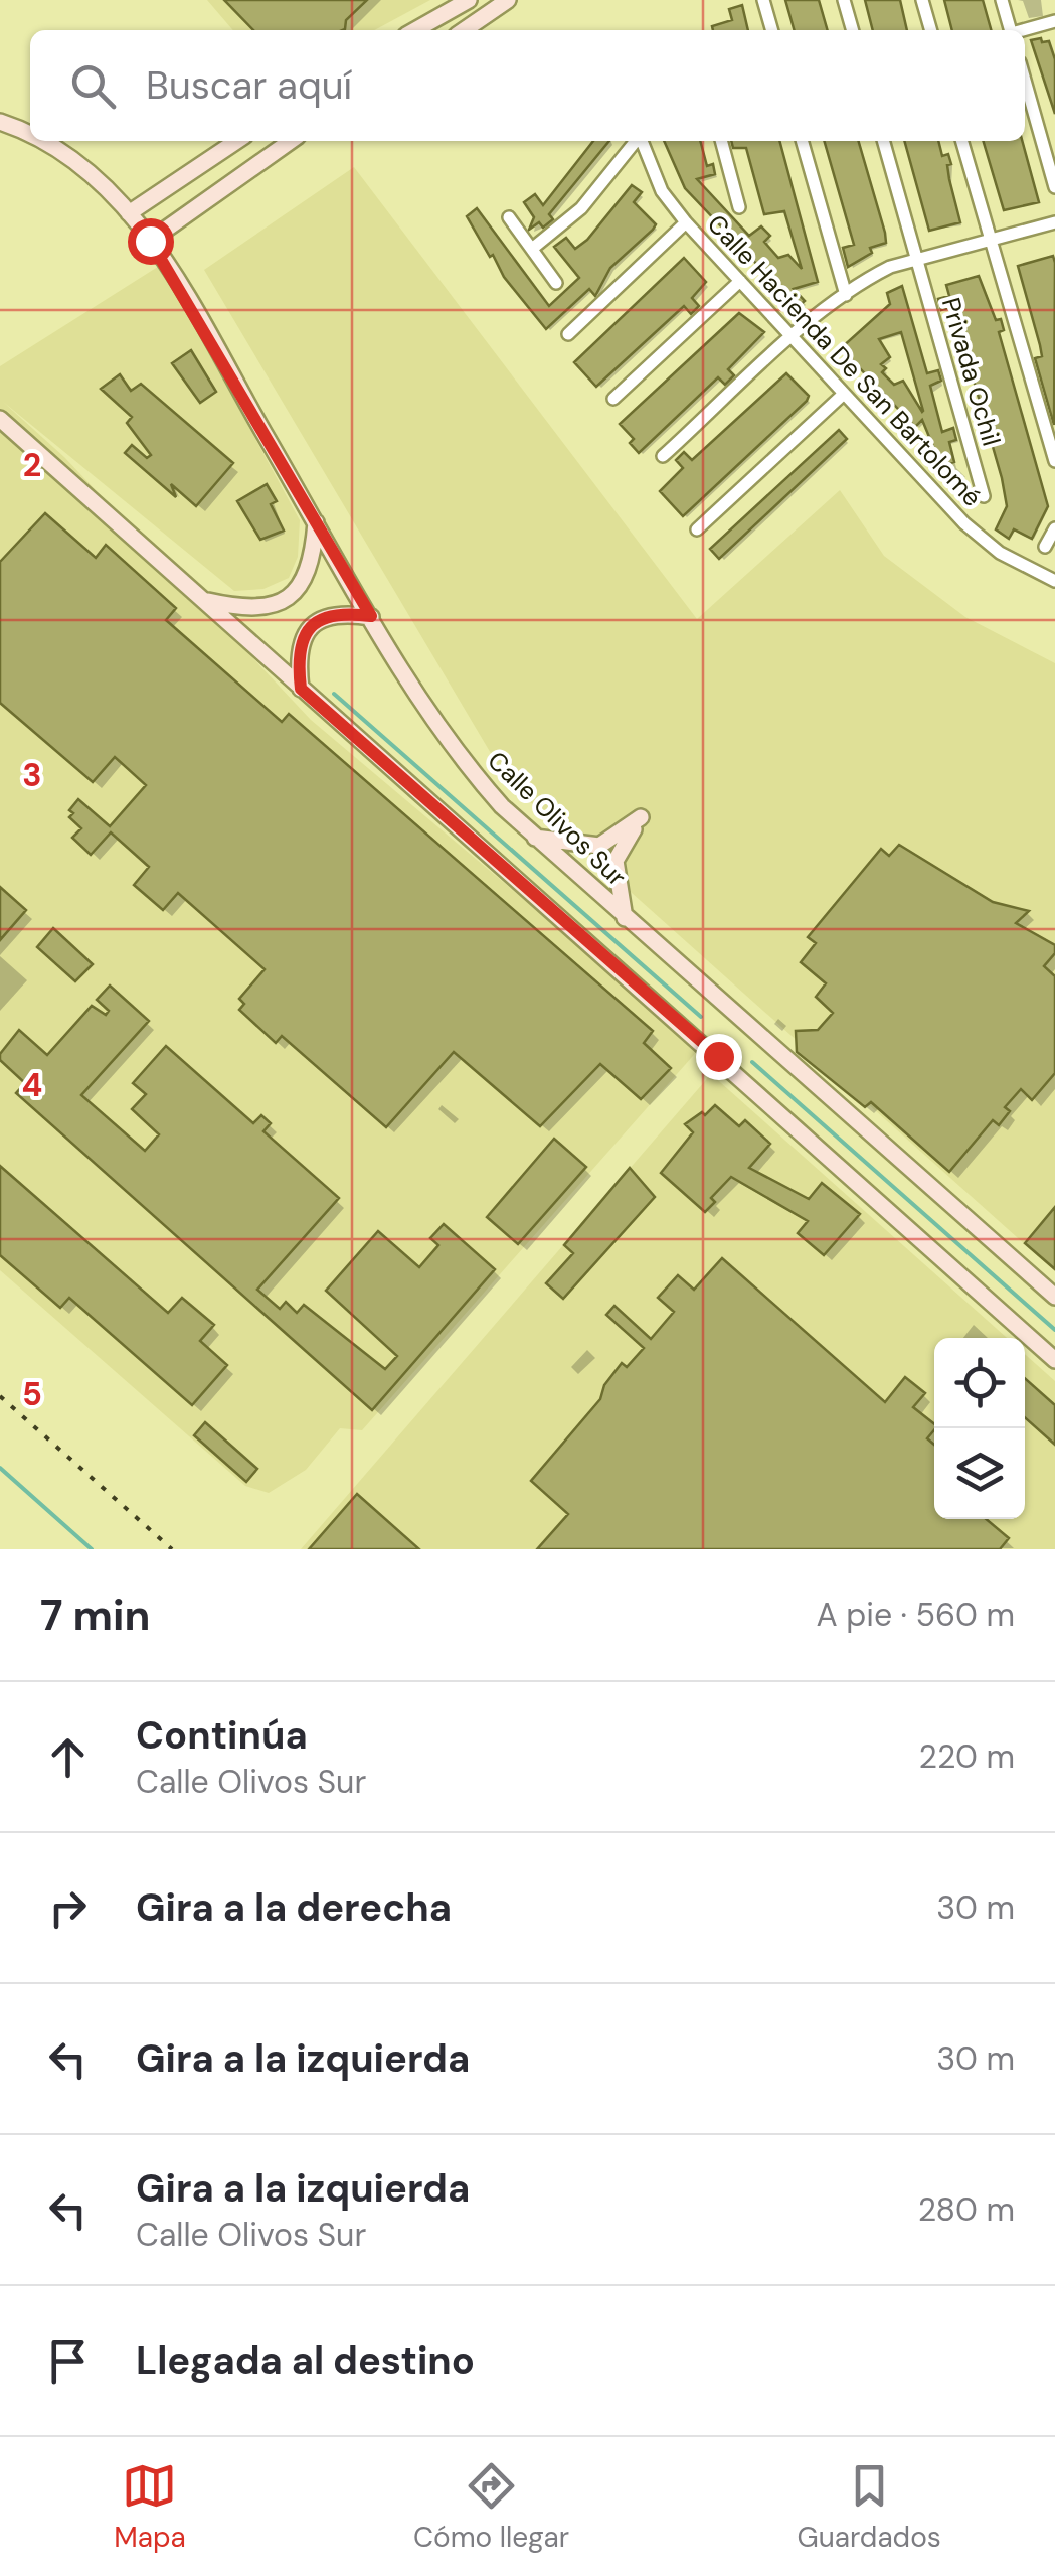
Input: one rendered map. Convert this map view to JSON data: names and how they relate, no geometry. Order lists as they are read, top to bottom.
{
  "streets": {
    "main road": ["Calle Olivos Sur"],
    "street": ["Calle Hacienda De San Bartolomé", "Privada Ochil"]
  },
  "page": {
    "search": "Buscar aquí",
    "heading": ["7 min", "A pie · 560 m"],
    "list": [
      ["Continúa", "Calle Olivos Sur", "220 m"],
      ["Gira a la derecha", "30 m"],
      ["Gira a la izquierda", "30 m"],
      ["Gira a la izquierda", "Calle Olivos Sur", "280 m"],
      "Llegada al destino"
    ],
    "nav": ["Mapa", "Cómo llegar", "Guardados"]
  },
  "grid": {
    "rows": [
      "2",
      "3",
      "4",
      "5"
    ]
  }
}
